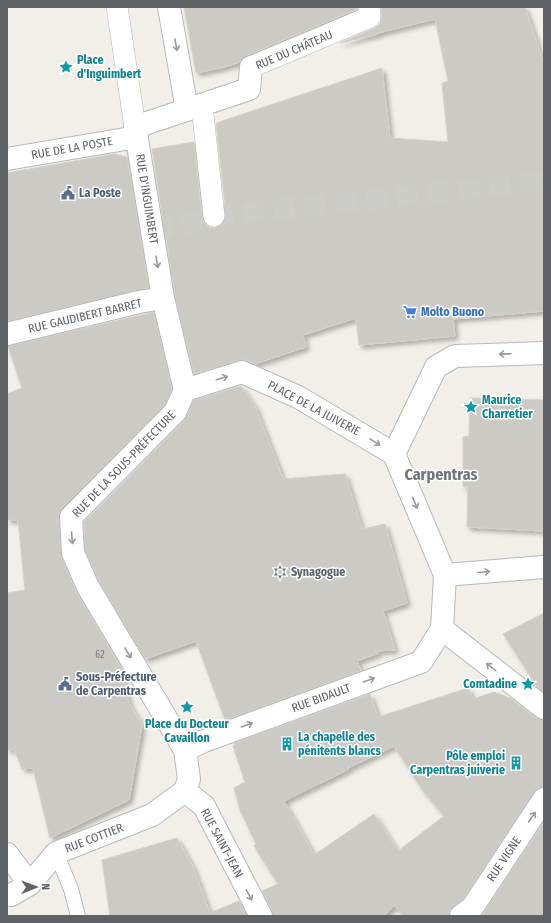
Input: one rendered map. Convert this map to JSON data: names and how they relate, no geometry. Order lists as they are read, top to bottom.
{
  "streets": {
    "street": [
      "RUE DU CHÂTEAU",
      "RUE DE LA POSTE",
      "RUE D'INGUIMBERT",
      "RUE GAUDIBERT BARRET",
      "PLACE DE LA JUIVERIE",
      "RUE DE LA SOUS-PRÉFECTURE",
      "RUE BIDAULT",
      "RUE COTTIER",
      "RUE SAINT-JEAN",
      "RUE VIGNE"
    ]
  },
  "crossings": [
    ["RUE DU CHÂTEAU", "RUE DE LA POSTE"],
    ["RUE DU CHÂTEAU", "RUE D'INGUIMBERT"],
    ["RUE DE LA POSTE", "RUE D'INGUIMBERT"],
    ["RUE D'INGUIMBERT", "RUE GAUDIBERT BARRET"],
    ["RUE D'INGUIMBERT", "PLACE DE LA JUIVERIE"],
    ["RUE D'INGUIMBERT", "RUE DE LA SOUS-PRÉFECTURE"],
    ["PLACE DE LA JUIVERIE", "RUE DE LA SOUS-PRÉFECTURE"],
    ["RUE DE LA SOUS-PRÉFECTURE", "RUE BIDAULT"],
    ["RUE COTTIER", "RUE SAINT-JEAN"]
  ],
  "one_way": [
    "PLACE DE LA JUIVERIE",
    "RUE DE LA SOUS-PRÉFECTURE",
    "RUE BIDAULT",
    "RUE SAINT-JEAN",
    "RUE VIGNE"
  ],
  "districts": ["Carpentras"],
  "places": {
    "place": [
      "Place d'Inguimbert",
      "Maurice Charretier",
      "Comtadine",
      "Place du Docteur Cavaillon"
    ],
    "public building": ["La Poste", "Sous-Préfecture de Carpentras"],
    "supermarket": ["Molto Buono"],
    "synagogue": ["Synagogue"],
    "building": ["La chapelle des pénitents blancs", "Pôle emploi Carpentras juiverie"]
  },
  "house_numbers": ["62"],
  "north": "right"
}
